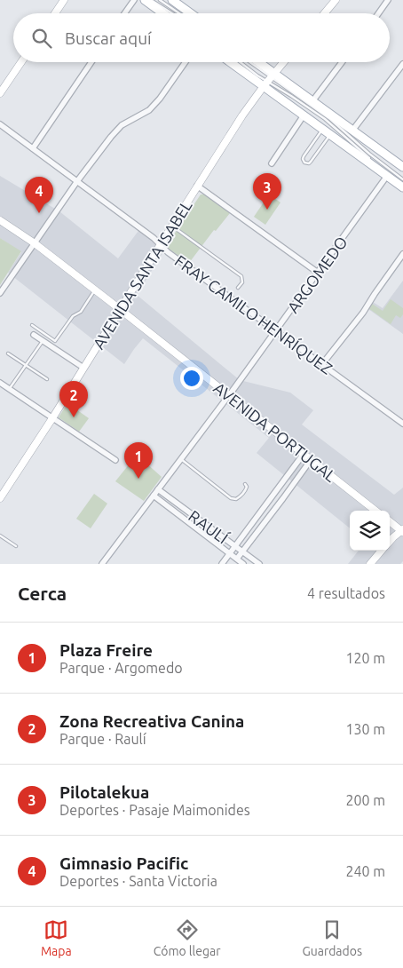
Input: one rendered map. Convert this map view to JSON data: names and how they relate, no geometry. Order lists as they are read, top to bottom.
{
  "streets": {
    "main road": ["AVENIDA SANTA ISABEL", "AVENIDA PORTUGAL"],
    "street": ["ARGOMEDO", "FRAY CAMILO HENRÍQUEZ", "RAULÍ"]
  },
  "crossings": [
    ["AVENIDA SANTA ISABEL", "FRAY CAMILO HENRÍQUEZ"],
    ["AVENIDA SANTA ISABEL", "AVENIDA PORTUGAL"],
    ["ARGOMEDO", "FRAY CAMILO HENRÍQUEZ"],
    ["ARGOMEDO", "AVENIDA PORTUGAL"],
    ["ARGOMEDO", "RAULÍ"]
  ],
  "page": {
    "search": "Buscar aquí",
    "pins": [
      "3",
      "4",
      "2",
      "1"
    ],
    "heading": ["Cerca", "4 resultados"],
    "list": [
      {
        "mark": "1",
        "name": "Plaza Freire",
        "note": "Parque · Argomedo",
        "value": "120 m"
      },
      {
        "mark": "2",
        "name": "Zona Recreativa Canina",
        "note": "Parque · Raulí",
        "value": "130 m"
      },
      {
        "mark": "3",
        "name": "Pilotalekua",
        "note": "Deportes · Pasaje Maimonides",
        "value": "200 m"
      },
      {
        "mark": "4",
        "name": "Gimnasio Pacific",
        "note": "Deportes · Santa Victoria",
        "value": "240 m"
      }
    ],
    "nav": ["Mapa", "Cómo llegar", "Guardados"]
  }
}
